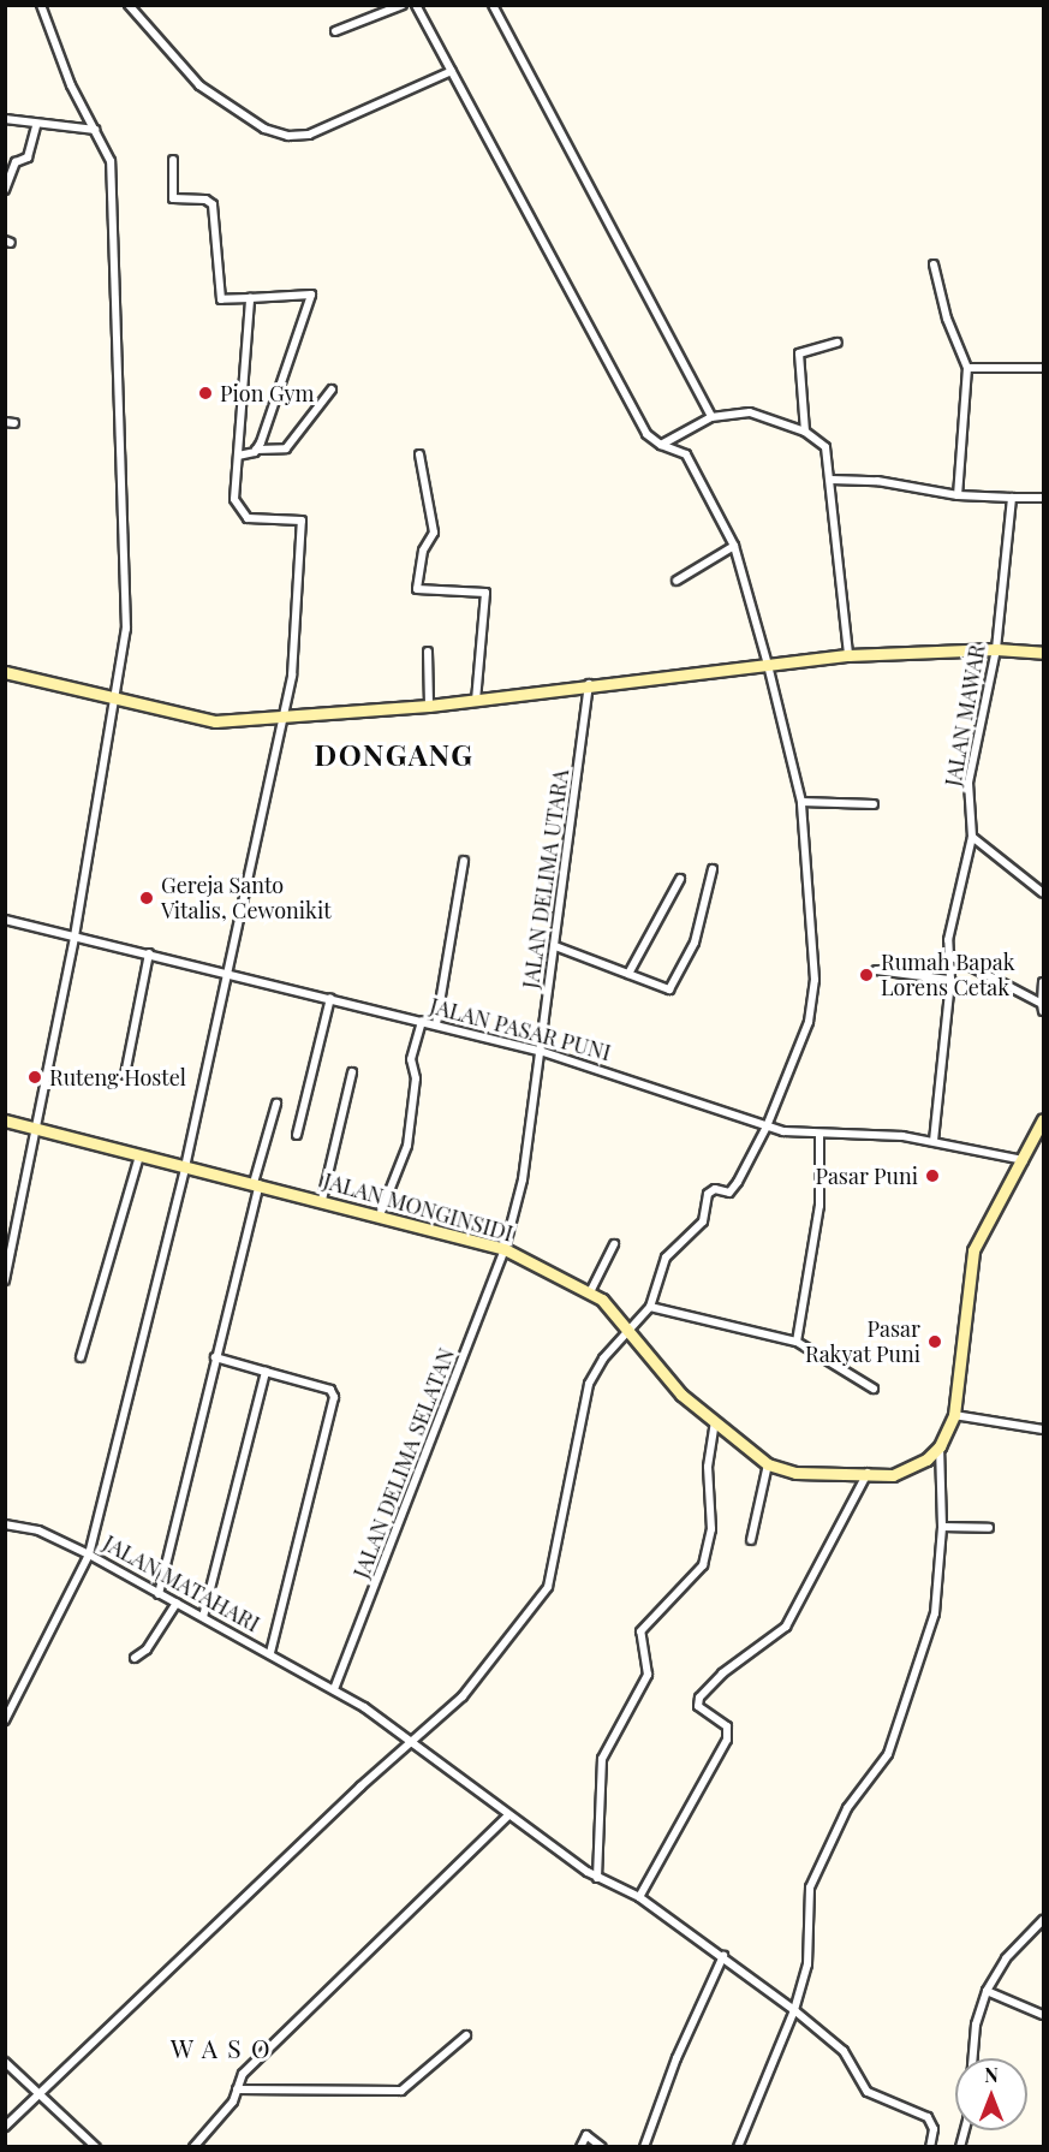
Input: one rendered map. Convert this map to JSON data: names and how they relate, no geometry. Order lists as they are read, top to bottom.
{
  "streets": {
    "street": [
      "JALAN MAWAR",
      "JALAN DELIMA UTARA",
      "JALAN PASAR PUNI",
      "JALAN MONGINSIDI",
      "JALAN DELIMA SELATAN",
      "JALAN MATAHARI"
    ]
  },
  "crossings": [
    ["JALAN MAWAR", "JALAN PASAR PUNI"],
    ["JALAN DELIMA UTARA", "JALAN PASAR PUNI"],
    ["JALAN DELIMA UTARA", "JALAN MONGINSIDI"],
    ["JALAN DELIMA UTARA", "JALAN DELIMA SELATAN"],
    ["JALAN PASAR PUNI", "JALAN MONGINSIDI"],
    ["JALAN MONGINSIDI", "JALAN DELIMA SELATAN"],
    ["JALAN DELIMA SELATAN", "JALAN MATAHARI"]
  ],
  "districts": ["DONGANG", "W A S O"],
  "places": [
    "Pion Gym",
    "Gereja Santo Vitalis, Cewonikit",
    "Rumah Bapak Lorens Cetak",
    "Ruteng Hostel",
    "Pasar Puni",
    "Pasar Rakyat Puni"
  ],
  "north": "top"
}
